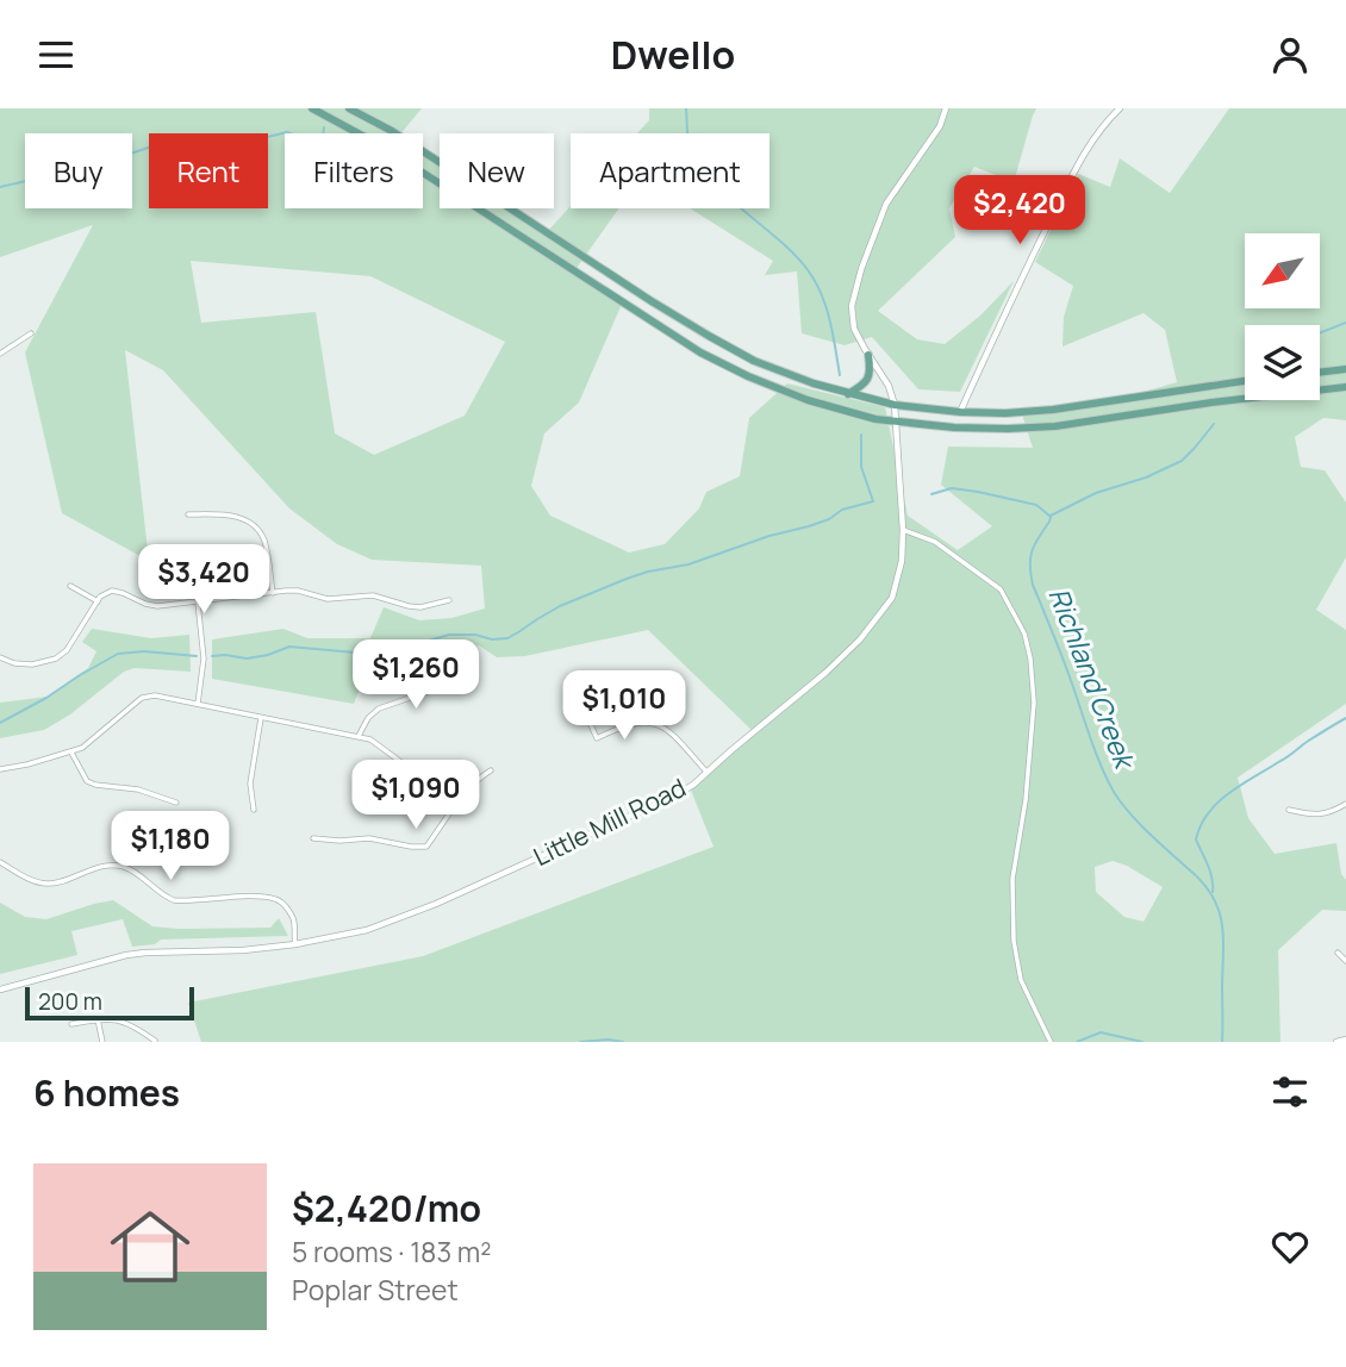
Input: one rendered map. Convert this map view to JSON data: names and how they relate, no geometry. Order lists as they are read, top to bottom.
{
  "streets": {
    "street": ["Little Mill Road"]
  },
  "water": ["Richland Creek"],
  "scale_bar": "200 m",
  "north": "bottom left",
  "page": {
    "header": "Dwello",
    "chip": [
      "Buy",
      "Rent",
      "Filters",
      "New",
      "Apartment"
    ],
    "price": [
      "$2,420",
      "$3,420",
      "$1,260",
      "$1,010",
      "$1,090",
      "$1,180"
    ],
    "scale": "200 m",
    "heading": "6 homes",
    "list": [
      {
        "name": "$2,420/mo",
        "note": "5 rooms · 183 m² · Poplar Street"
      }
    ]
  }
}
